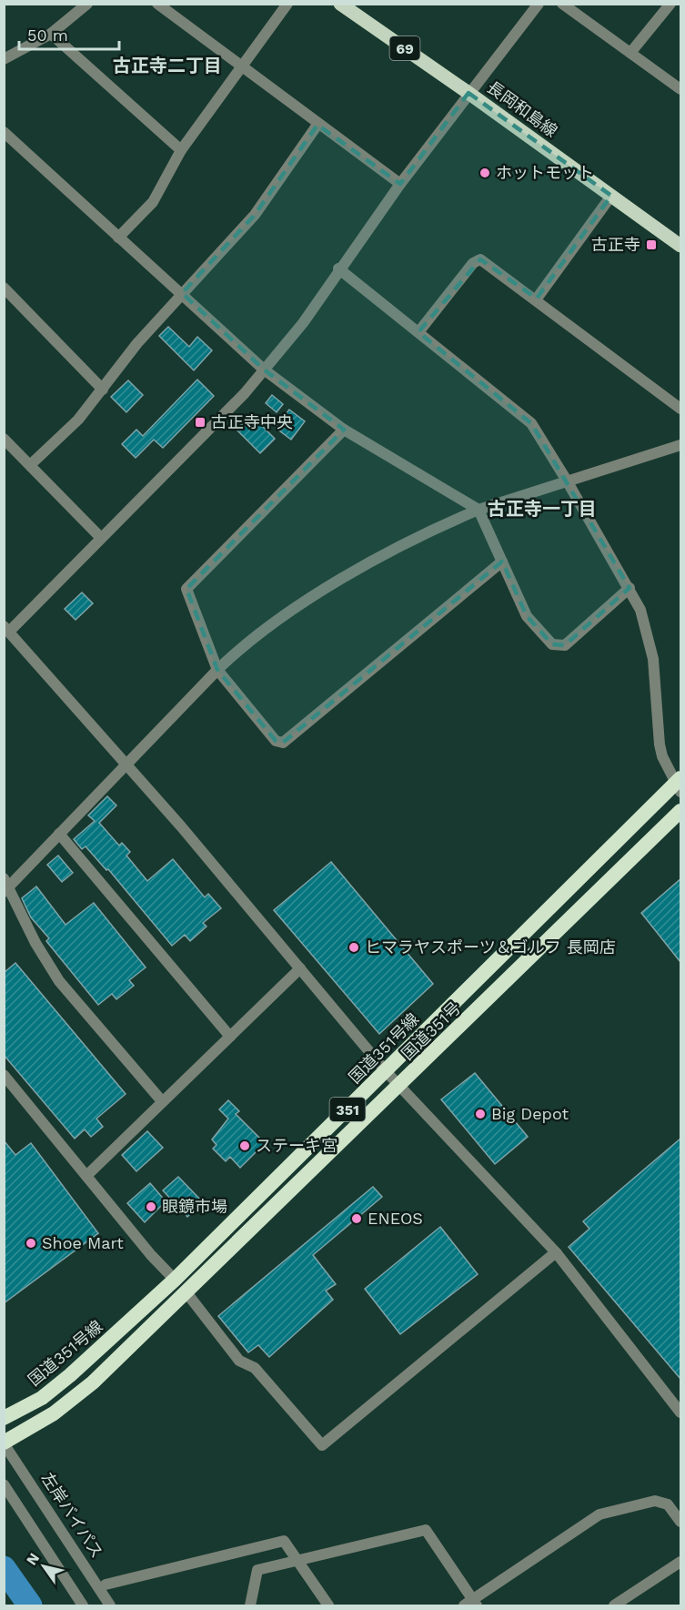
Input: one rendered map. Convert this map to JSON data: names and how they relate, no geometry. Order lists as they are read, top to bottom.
{
  "streets": {
    "highway": ["国道351号", "国道351号線", "351"],
    "main road": ["69", "長岡和島線"],
    "street": ["左岸バイパス"]
  },
  "crossings": [
    ["国道351号", "左岸バイパス"]
  ],
  "districts": ["古正寺二丁目", "古正寺一丁目"],
  "places": {
    "other": [
      "ホットモット",
      "ヒマラヤスポーツ＆ゴルフ 長岡店",
      "Big Depot",
      "ステーキ宮",
      "眼鏡市場",
      "ENEOS",
      "Shoe Mart"
    ],
    "transit": ["古正寺", "古正寺中央"]
  },
  "scale_bar": "50 m",
  "north": "top left"
}
